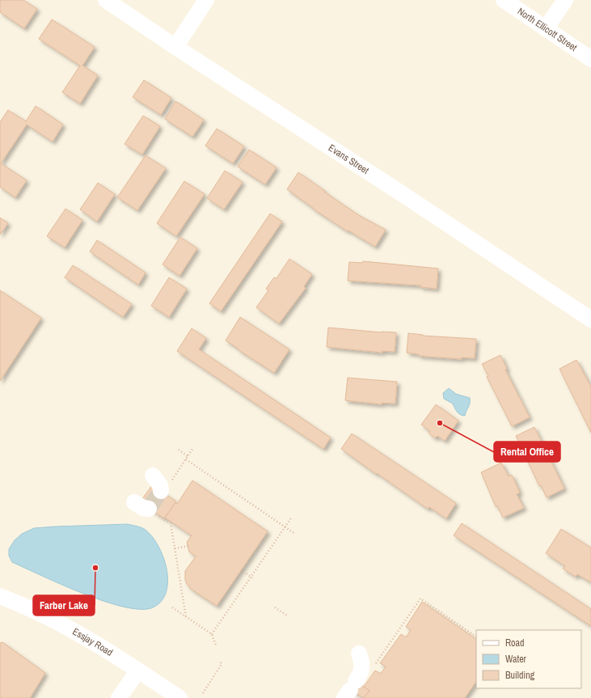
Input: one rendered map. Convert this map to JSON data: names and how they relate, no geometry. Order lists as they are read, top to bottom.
{
  "streets": {
    "street": ["North Ellicott Street", "Evans Street", "Essjay Road"]
  },
  "places": ["Rental Office", "Farber Lake"],
  "legend": ["Road", "Water", "Building"]
}
